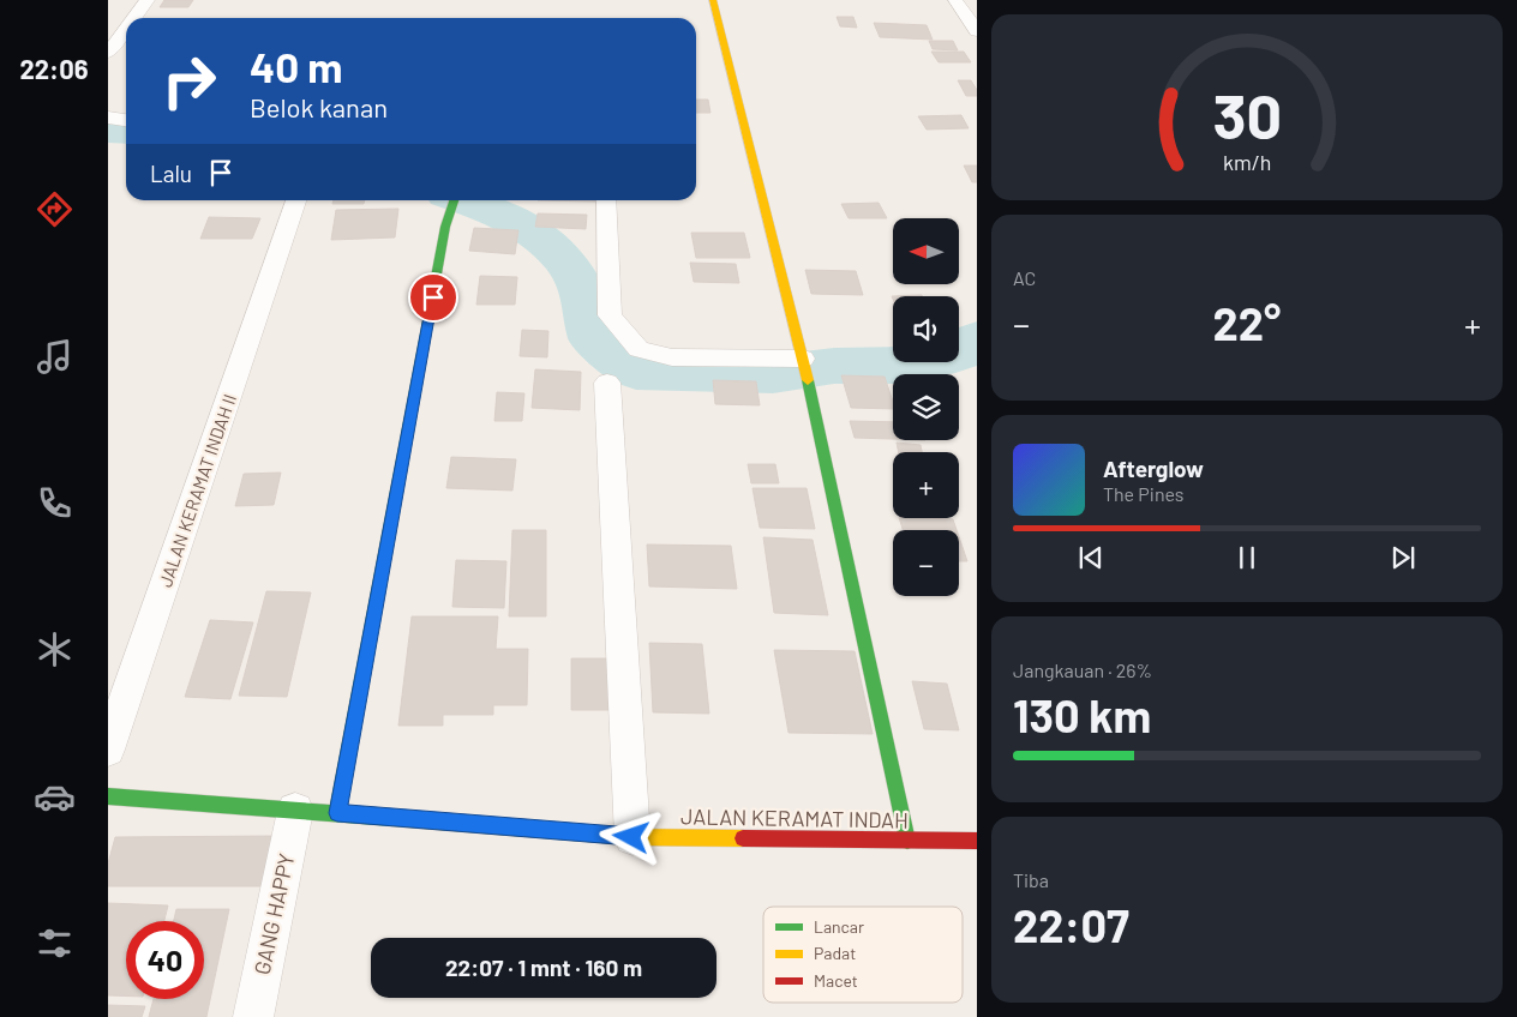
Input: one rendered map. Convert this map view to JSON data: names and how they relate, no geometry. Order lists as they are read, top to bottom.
{
  "streets": {
    "street": ["JALAN KERAMAT INDAH II", "JALAN KERAMAT INDAH", "GANG HAPPY"]
  },
  "crossings": [
    ["JALAN KERAMAT INDAH", "GANG HAPPY"]
  ],
  "legend": ["Lancar", "Padat", "Macet"],
  "north": "left",
  "page": {
    "tabs": "22:06",
    "turn": ["40 m", "Belok kanan"],
    "then": "Lalu",
    "tile": [
      "AC",
      ["Jangkauan · 26%", "130 km"],
      ["Tiba", "22:07"]
    ],
    "map_buttons": ["+", "−"],
    "heat": ["−", "22°", "+"],
    "song": ["Afterglow", "The Pines"],
    "limit": "40",
    "trip": "22:07 · 1 mnt · 160 m",
    "gauge": ["30", "km/h"]
  }
}
